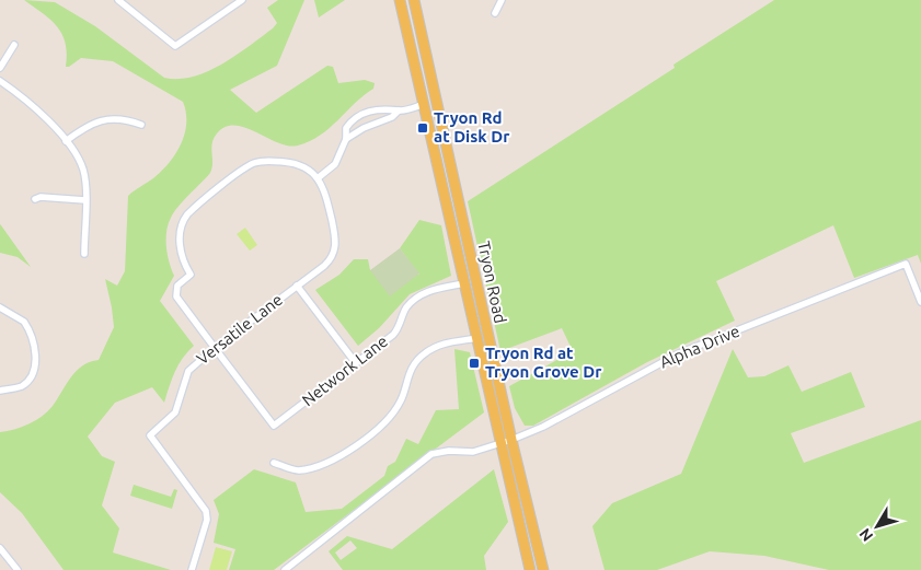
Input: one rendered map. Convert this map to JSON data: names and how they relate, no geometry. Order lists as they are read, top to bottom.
{
  "streets": {
    "main road": ["Tryon Road"],
    "street": ["Versatile Lane", "Alpha Drive", "Network Lane"]
  },
  "crossings": [
    ["Tryon Road", "Alpha Drive"],
    ["Tryon Road", "Network Lane"],
    ["Versatile Lane", "Network Lane"]
  ],
  "places": {
    "transit": ["Tryon Rd at Disk Dr", "Tryon Rd at Tryon Grove Dr"]
  },
  "north": "bottom left"
}
